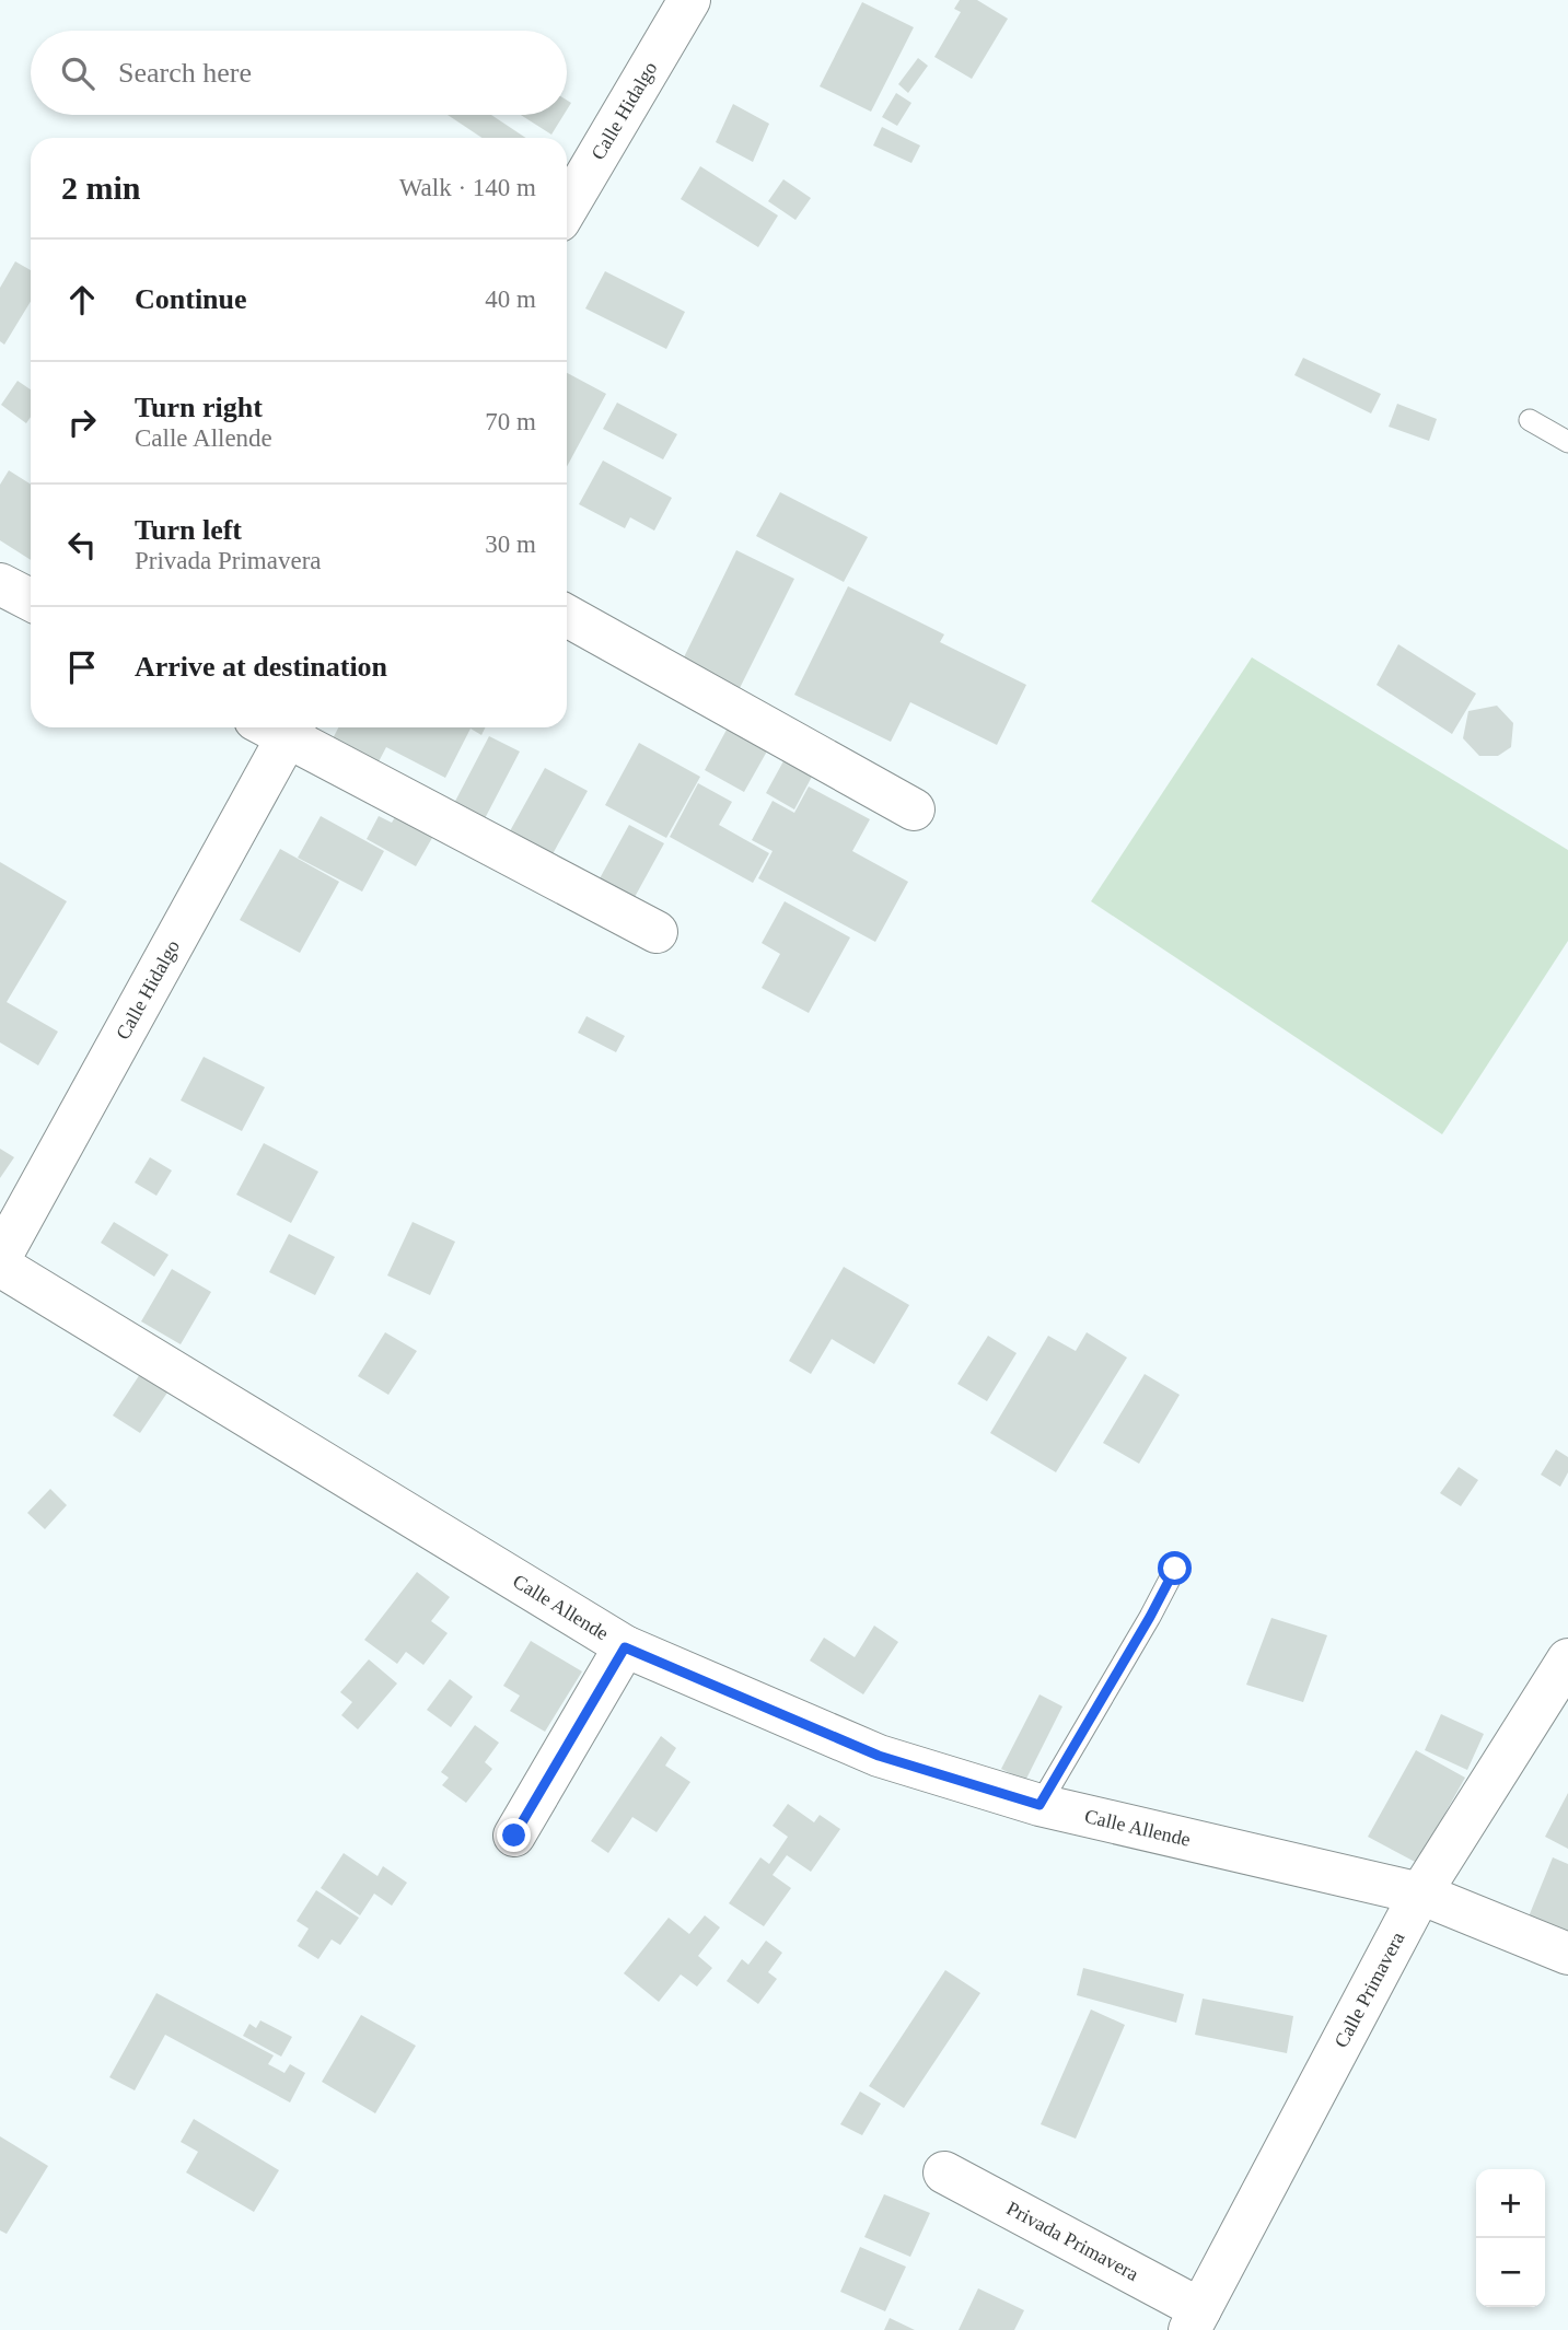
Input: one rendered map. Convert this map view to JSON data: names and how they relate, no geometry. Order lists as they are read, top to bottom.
{
  "streets": {
    "street": [
      "Calle Hidalgo",
      "Calle Allende",
      "Calle Primavera",
      "Privada Primavera"
    ]
  },
  "crossings": [
    ["Calle Allende", "Calle Primavera"],
    ["Calle Primavera", "Privada Primavera"]
  ],
  "page": {
    "search": "Search here",
    "heading": ["2 min", "Walk · 140 m"],
    "list": [
      ["Continue", "40 m"],
      ["Turn right", "Calle Allende", "70 m"],
      ["Turn left", "Privada Primavera", "30 m"],
      "Arrive at destination"
    ],
    "map_buttons": ["+", "−"]
  }
}
